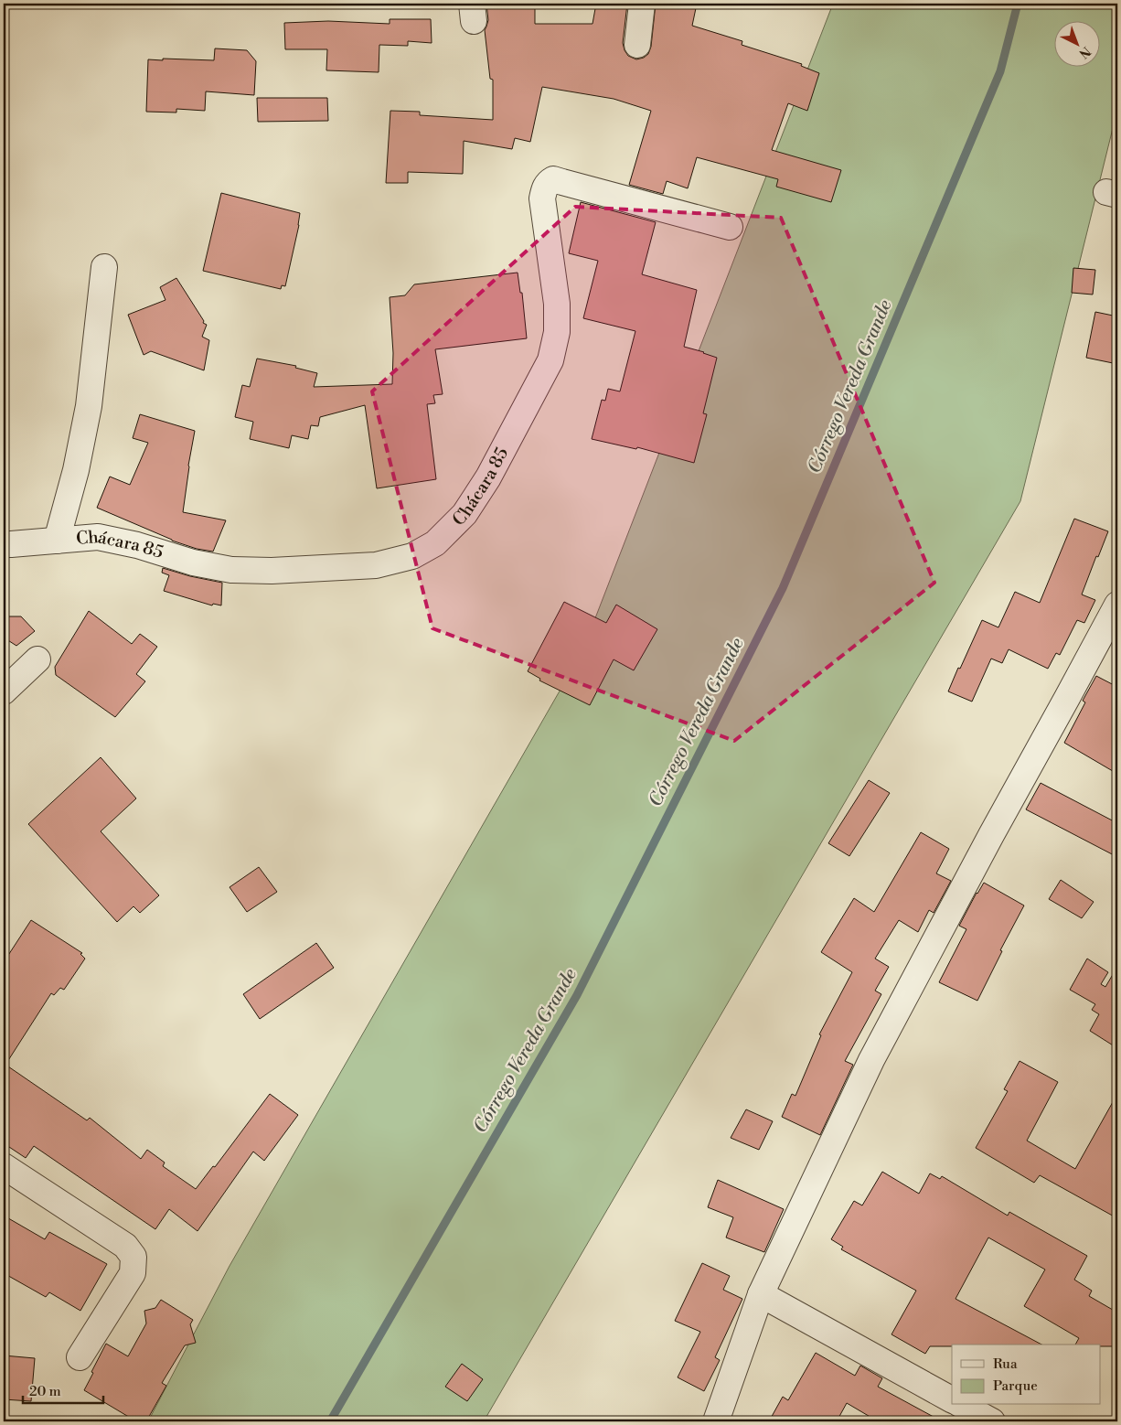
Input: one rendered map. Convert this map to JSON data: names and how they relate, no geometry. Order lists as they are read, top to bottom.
{
  "streets": {
    "street": ["Chácara 85"]
  },
  "water": ["Córrego Vereda Grande"],
  "legend": ["Rua", "Parque"],
  "scale_bar": "20 m",
  "north": "bottom right"
}
